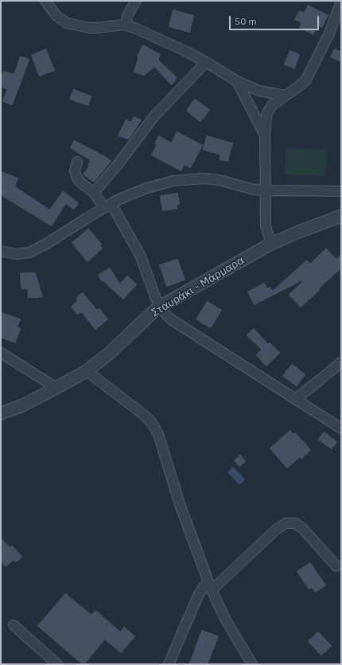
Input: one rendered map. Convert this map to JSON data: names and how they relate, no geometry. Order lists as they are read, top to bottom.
{
  "streets": {
    "street": ["Σταυράκι - Μάρμαρα"]
  },
  "scale_bar": "50 m"
}
